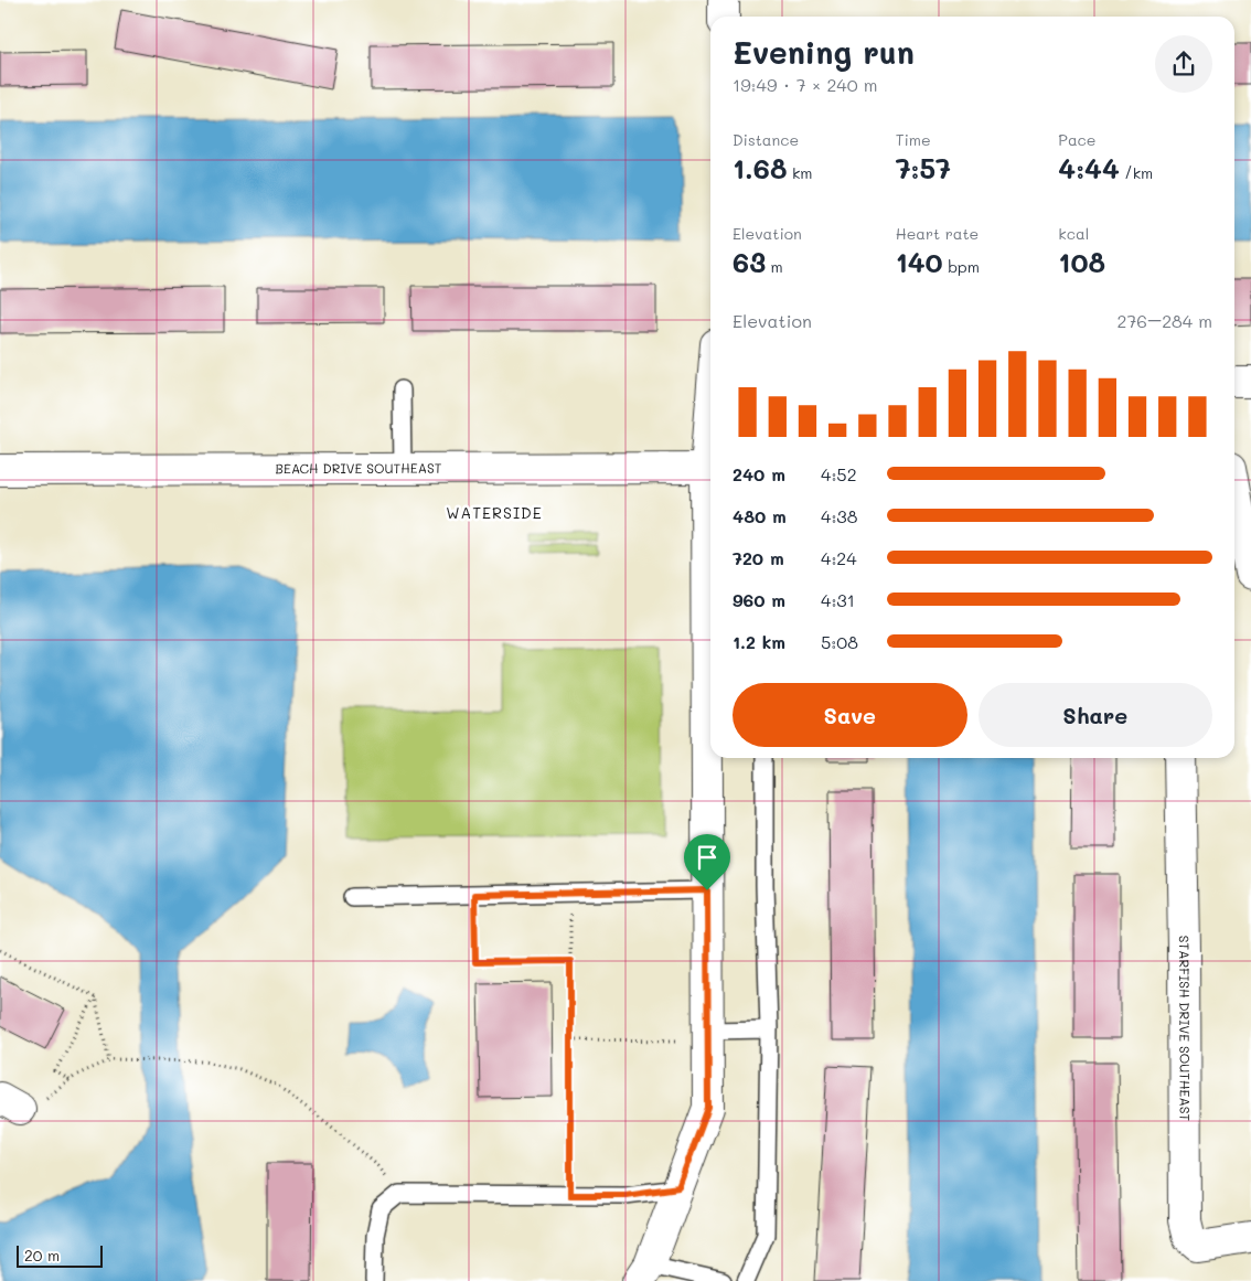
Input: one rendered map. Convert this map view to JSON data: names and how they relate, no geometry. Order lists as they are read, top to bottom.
{
  "streets": {
    "street": ["BEACH DRIVE SOUTHEAST", "STARFISH DRIVE SOUTHEAST"]
  },
  "districts": ["WATERSIDE"],
  "scale_bar": "20 m",
  "page": {
    "heading": ["Evening run", "19:49 · 7 × 240 m"],
    "stats": [
      ["Distance", "1.68 km"],
      ["Time", "7:57"],
      ["Pace", "4:44 /km"],
      ["Elevation", "63 m"],
      ["Heart rate", "140 bpm"],
      ["kcal", "108"]
    ],
    "chart": ["Elevation", "276–284 m"],
    "list": [
      {
        "name": "240 m",
        "note": "4:52"
      },
      {
        "name": "480 m",
        "note": "4:38"
      },
      {
        "name": "720 m",
        "note": "4:24"
      },
      {
        "name": "960 m",
        "note": "4:31"
      },
      {
        "name": "1.2 km",
        "note": "5:08"
      }
    ],
    "buttons": ["Save", "Share"],
    "scale": "20 m"
  }
}
